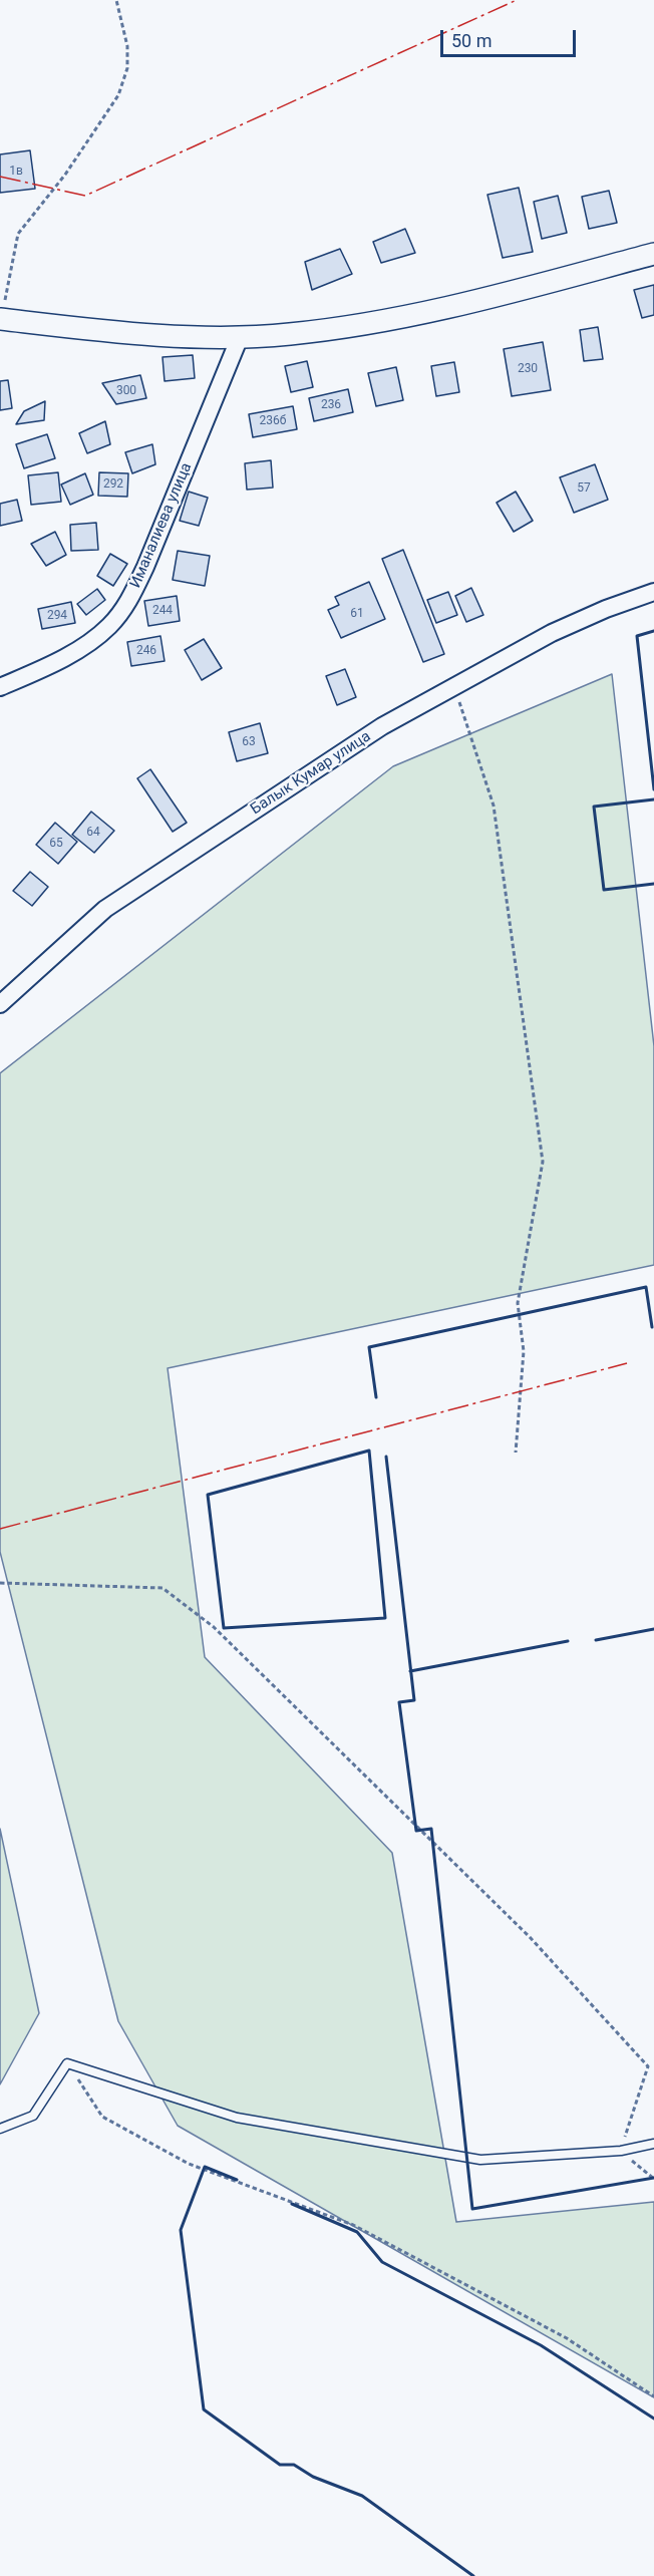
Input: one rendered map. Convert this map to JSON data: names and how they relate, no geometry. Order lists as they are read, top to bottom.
{
  "streets": {
    "street": ["Иманалиева улица", "Балык Кумар улица"]
  },
  "house_numbers": [
    "1в",
    "230",
    "300",
    "236",
    "236б",
    "292",
    "57",
    "244",
    "61",
    "294",
    "246",
    "63",
    "64",
    "65"
  ],
  "scale_bar": "50 m"
}
